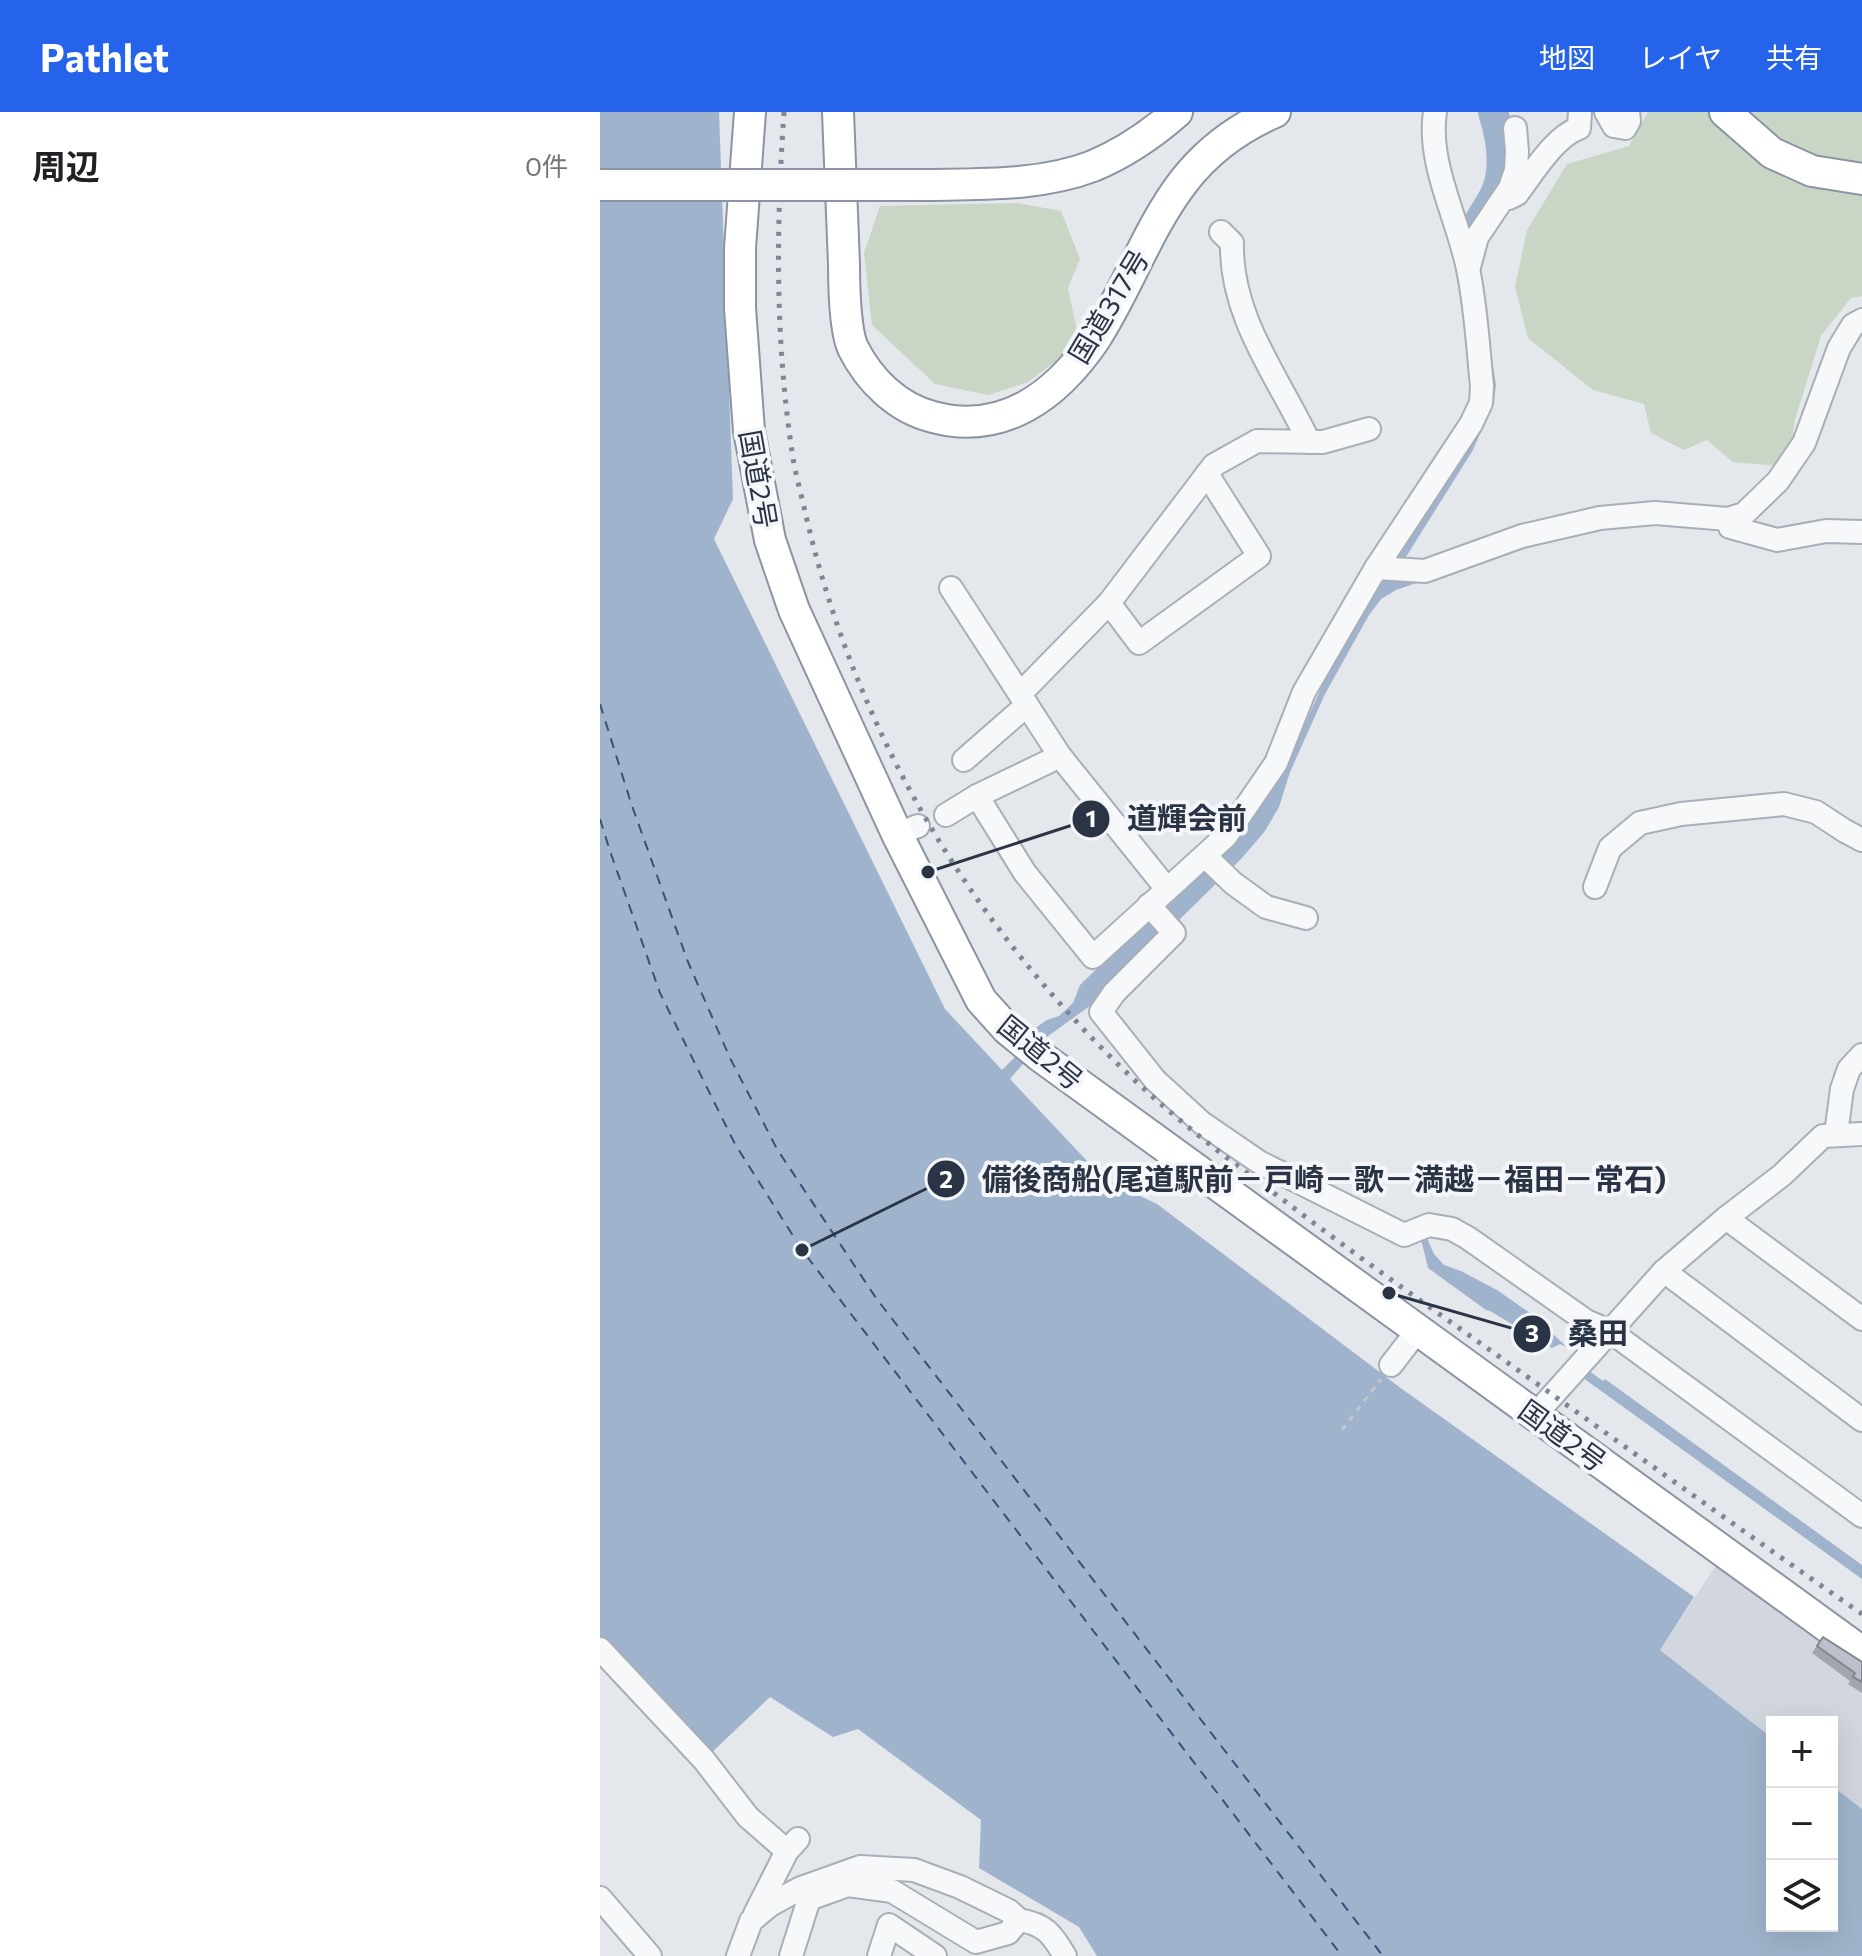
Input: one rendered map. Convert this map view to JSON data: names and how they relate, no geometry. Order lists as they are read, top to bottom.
{
  "streets": {
    "highway": ["国道317号", "国道2号"]
  },
  "places": ["道輝会前", "備後商船(尾道駅前－戸崎－歌－満越－福田－常石)", "桑田"],
  "page": {
    "header": "Pathlet",
    "nav": ["地図", "レイヤ", "共有"],
    "heading": ["周辺", "0件"],
    "map_buttons": ["+", "−"]
  }
}
